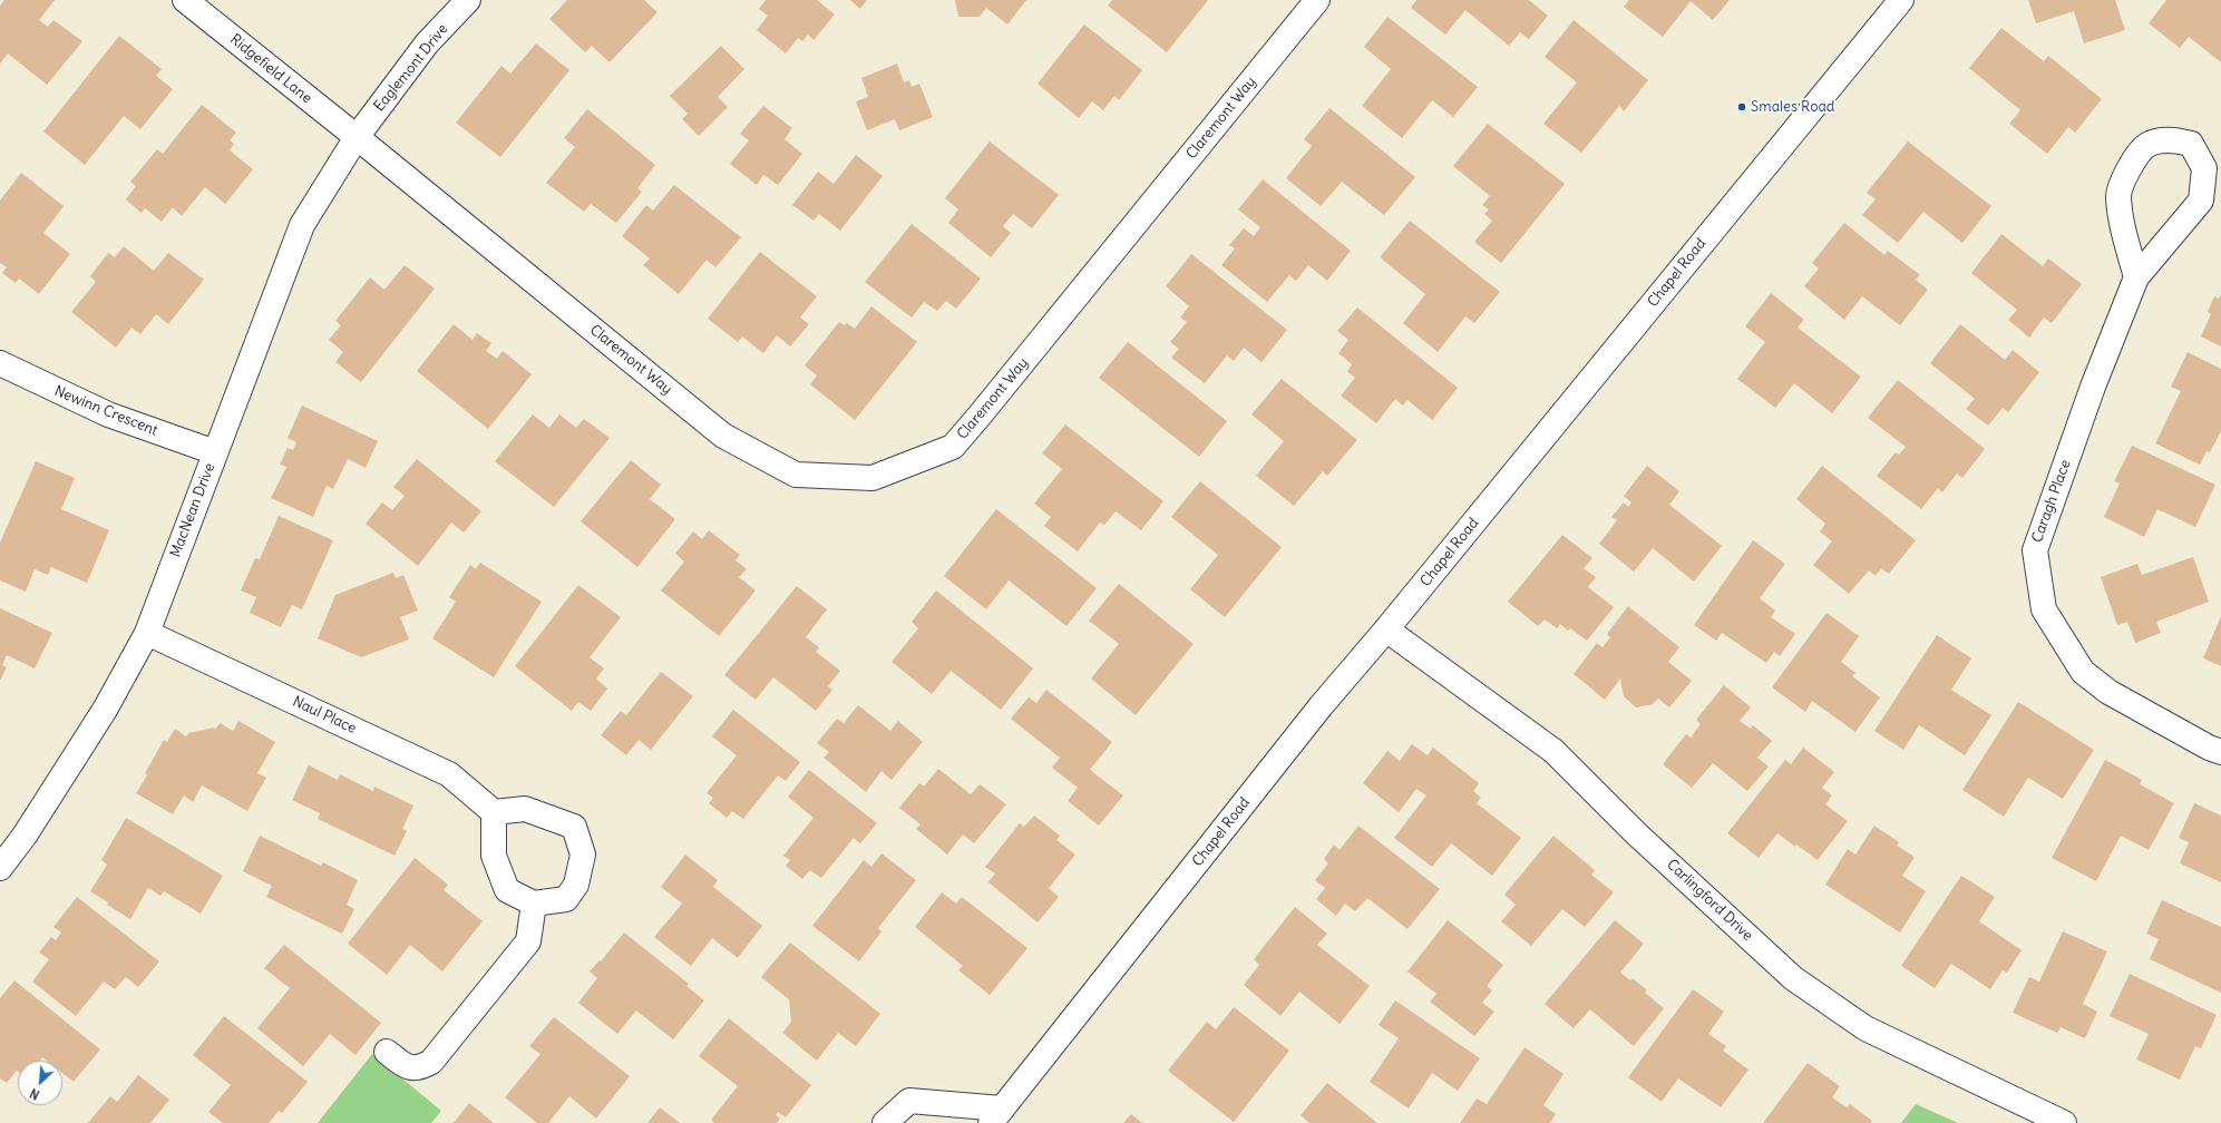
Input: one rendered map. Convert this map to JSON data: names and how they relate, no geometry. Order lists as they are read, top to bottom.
{
  "streets": {
    "street": [
      "Eaglemont Drive",
      "Ridgefield Lane",
      "Claremont Way",
      "Chapel Road",
      "Newinn Crescent",
      "Caragh Place",
      "MacNean Drive",
      "Naul Place",
      "Carlingford Drive"
    ]
  },
  "crossings": [
    ["Eaglemont Drive", "Ridgefield Lane"],
    ["Eaglemont Drive", "Claremont Way"],
    ["Eaglemont Drive", "MacNean Drive"],
    ["Ridgefield Lane", "Claremont Way"],
    ["Ridgefield Lane", "MacNean Drive"],
    ["Claremont Way", "MacNean Drive"],
    ["Chapel Road", "Carlingford Drive"],
    ["Newinn Crescent", "MacNean Drive"],
    ["MacNean Drive", "Naul Place"]
  ],
  "places": ["Smales Road"],
  "north": "bottom left"
}
